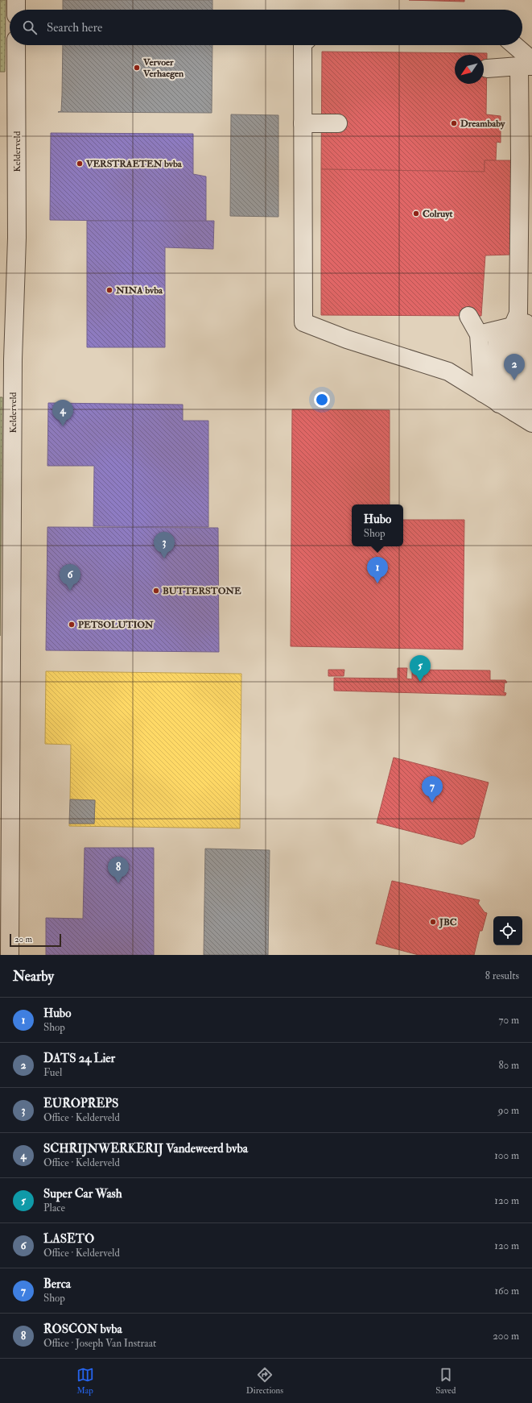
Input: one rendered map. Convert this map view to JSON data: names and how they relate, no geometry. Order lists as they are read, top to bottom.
{
  "streets": {
    "street": ["Kelderveld"]
  },
  "places": [
    "Vervoer Verhaegen",
    "Dreambaby",
    "VERSTRAETEN bvba",
    "Colruyt",
    "NINA bvba",
    "BUTTERSTONE",
    "PETSOLUTION",
    "JBC"
  ],
  "scale_bar": "20 m",
  "north": "bottom left",
  "page": {
    "search": "Search here",
    "pins": [
      "2",
      "4",
      "3",
      "1",
      "6",
      "5",
      "7",
      "8"
    ],
    "popup": ["Hubo", "Shop"],
    "scale": "20 m",
    "heading": ["Nearby", "8 results"],
    "list": [
      {
        "mark": "1",
        "name": "Hubo",
        "note": "Shop",
        "value": "70 m"
      },
      {
        "mark": "2",
        "name": "DATS 24 Lier",
        "note": "Fuel",
        "value": "80 m"
      },
      {
        "mark": "3",
        "name": "EUROPREPS",
        "note": "Office · Kelderveld",
        "value": "90 m"
      },
      {
        "mark": "4",
        "name": "SCHRIJNWERKERIJ Vandeweerd bvba",
        "note": "Office · Kelderveld",
        "value": "100 m"
      },
      {
        "mark": "5",
        "name": "Super Car Wash",
        "note": "Place",
        "value": "120 m"
      },
      {
        "mark": "6",
        "name": "LASETO",
        "note": "Office · Kelderveld",
        "value": "120 m"
      },
      {
        "mark": "7",
        "name": "Berca",
        "note": "Shop",
        "value": "160 m"
      },
      {
        "mark": "8",
        "name": "ROSCON bvba",
        "note": "Office · Joseph Van Instraat",
        "value": "200 m"
      }
    ],
    "nav": ["Map", "Directions", "Saved"]
  }
}
